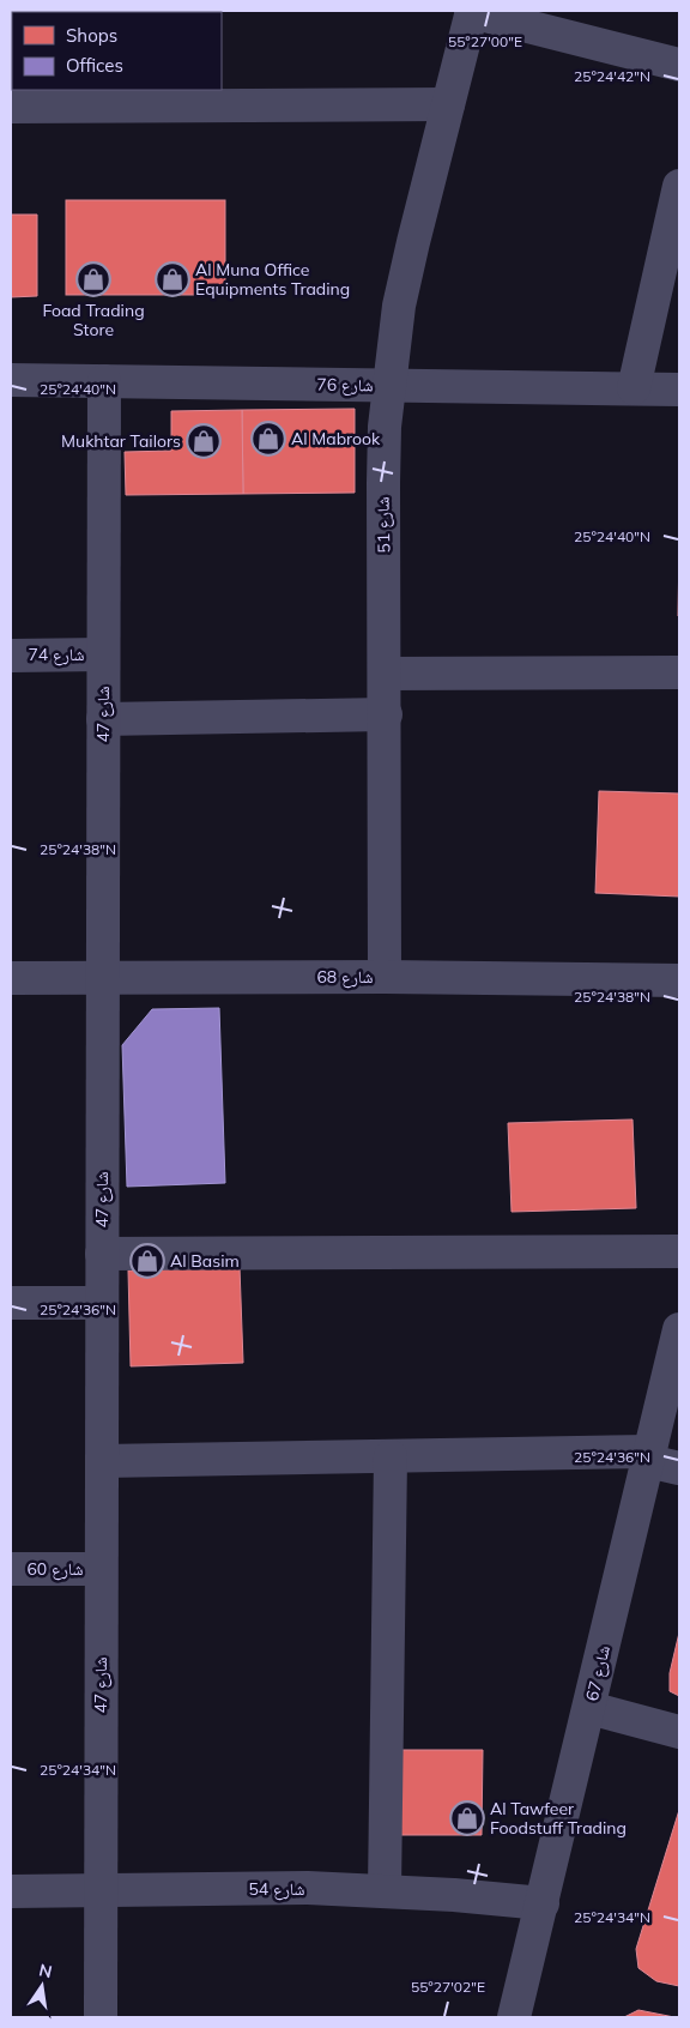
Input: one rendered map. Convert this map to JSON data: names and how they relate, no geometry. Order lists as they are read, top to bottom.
{
  "streets": {
    "street": [
      "شارع 76",
      "شارع 51",
      "شارع 74",
      "شارع 47",
      "شارع 68",
      "شارع 60",
      "شارع 67",
      "شارع 54"
    ]
  },
  "crossings": [
    ["شارع 76", "شارع 51"],
    ["شارع 76", "شارع 47"],
    ["شارع 51", "شارع 68"],
    ["شارع 74", "شارع 47"],
    ["شارع 47", "شارع 68"],
    ["شارع 47", "شارع 60"],
    ["شارع 47", "شارع 54"],
    ["شارع 67", "شارع 54"]
  ],
  "places": {
    "shop": [
      "Foad Trading Store",
      "Al Muna Office Equipments Trading",
      "Al Mabrook",
      "Mukhtar Tailors",
      "Al Basim",
      "Al Tawfeer Foodstuff Trading"
    ]
  },
  "legend": ["Shops", "Offices"],
  "north": "top",
  "coordinates": [
    "55°27'00\"E",
    "25°24'42\"N",
    "25°24'40\"N",
    "25°24'38\"N",
    "25°24'36\"N",
    "25°24'34\"N",
    "55°27'02\"E"
  ]
}
